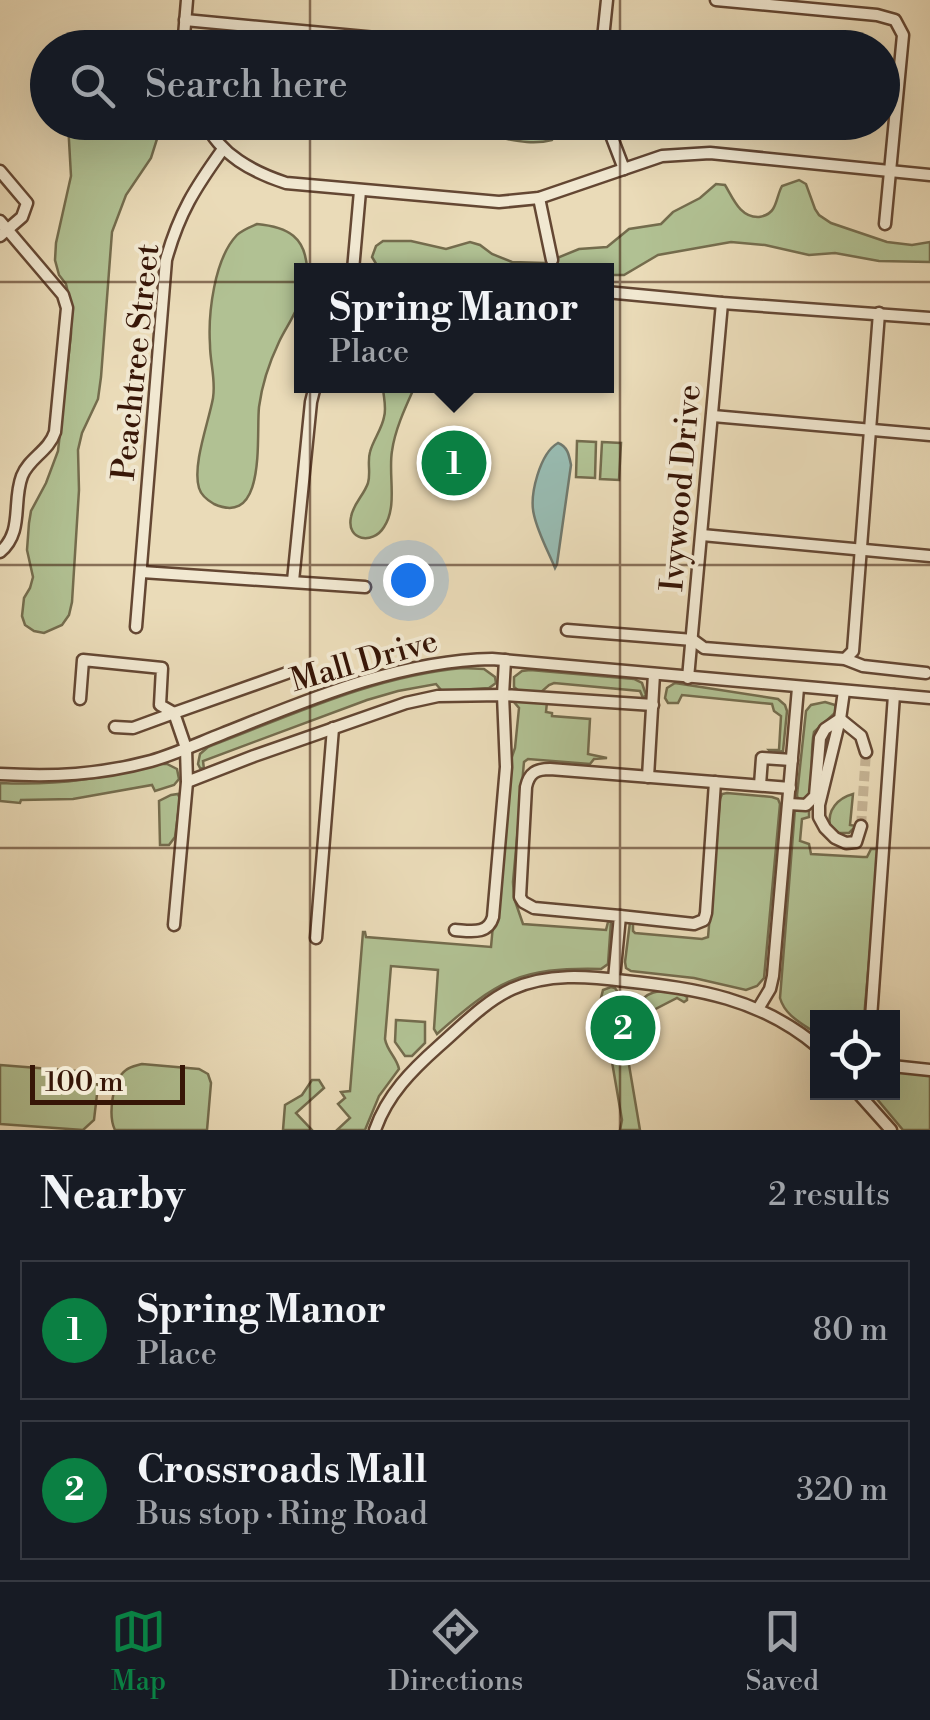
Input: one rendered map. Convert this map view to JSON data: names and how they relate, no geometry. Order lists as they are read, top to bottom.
{
  "streets": {
    "street": ["Peachtree Street", "Ivywood Drive", "Mall Drive"]
  },
  "crossings": [
    ["Ivywood Drive", "Mall Drive"]
  ],
  "scale_bar": "100 m",
  "page": {
    "search": "Search here",
    "popup": ["Spring Manor", "Place"],
    "pins": ["1", "2"],
    "scale": "100 m",
    "heading": ["Nearby", "2 results"],
    "list": [
      {
        "mark": "1",
        "name": "Spring Manor",
        "note": "Place",
        "value": "80 m"
      },
      {
        "mark": "2",
        "name": "Crossroads Mall",
        "note": "Bus stop · Ring Road",
        "value": "320 m"
      }
    ],
    "nav": ["Map", "Directions", "Saved"]
  }
}
